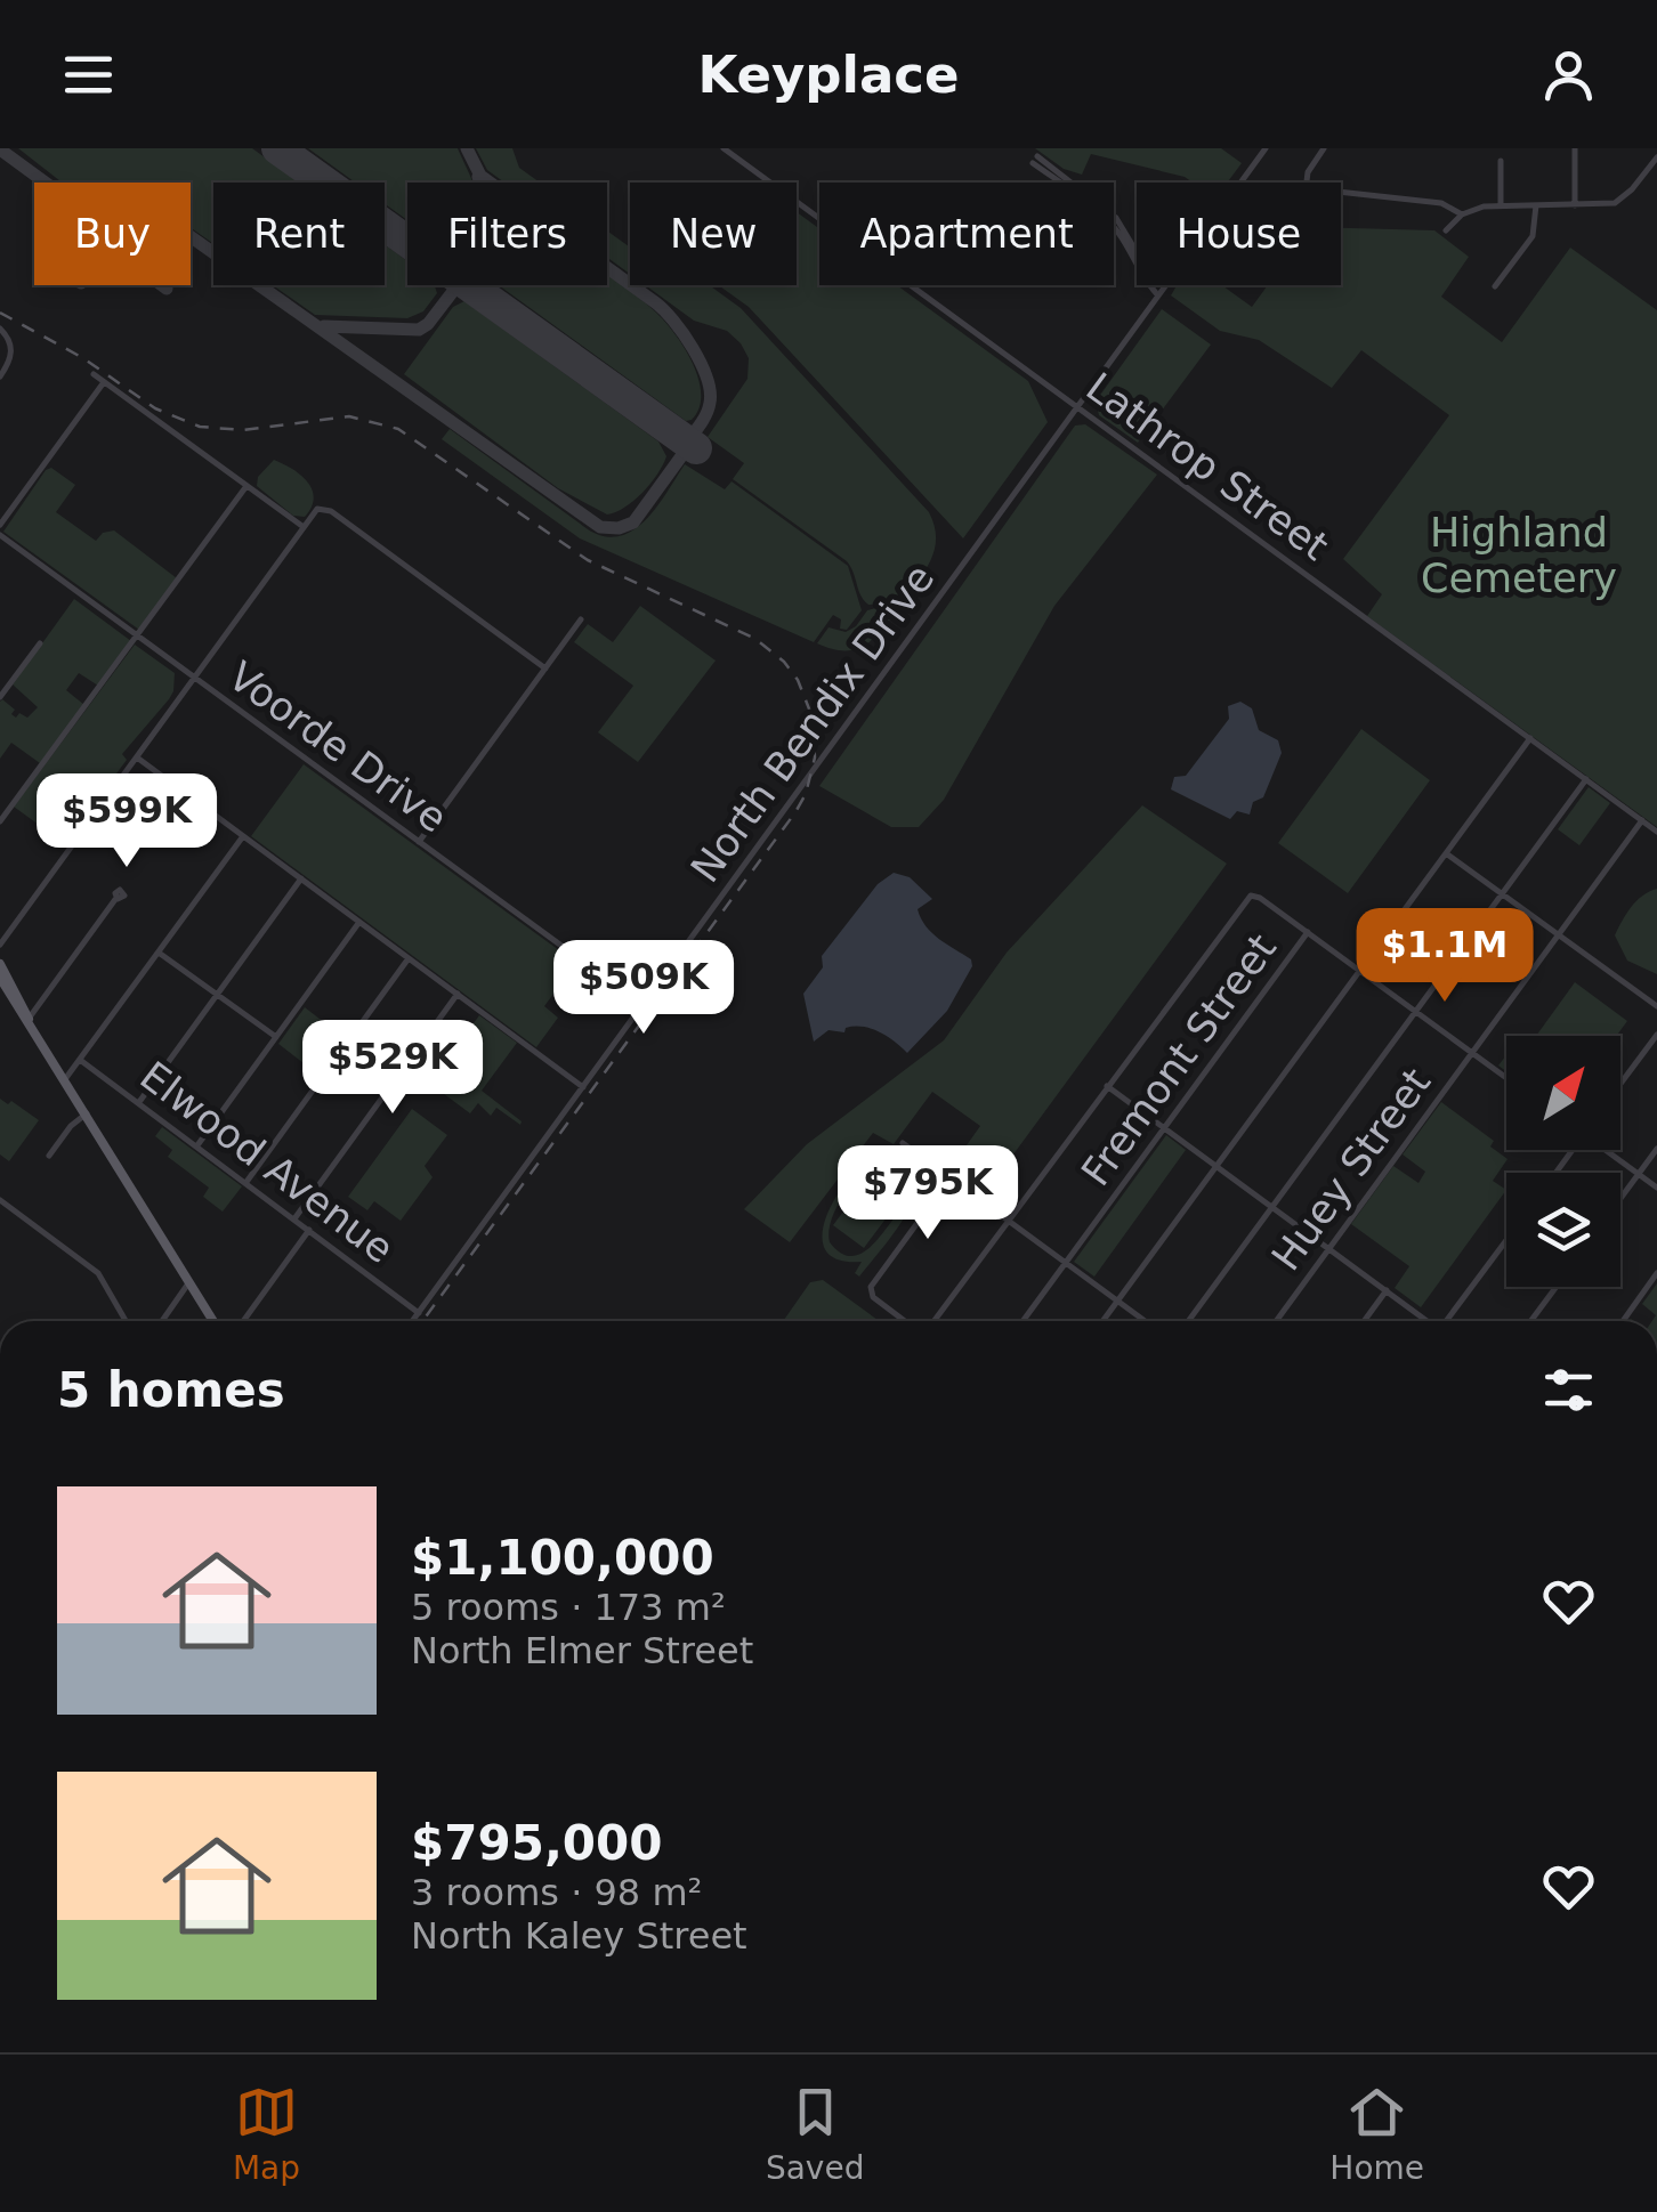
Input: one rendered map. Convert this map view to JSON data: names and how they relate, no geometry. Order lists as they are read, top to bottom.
{
  "streets": {
    "street": [
      "Lathrop Street",
      "North Bendix Drive",
      "Voorde Drive",
      "Fremont Street",
      "Elwood Avenue",
      "Huey Street"
    ]
  },
  "crossings": [
    ["Lathrop Street", "North Bendix Drive"],
    ["Lathrop Street", "Huey Street"],
    ["North Bendix Drive", "Voorde Drive"],
    ["North Bendix Drive", "Elwood Avenue"]
  ],
  "parks": ["Highland Cemetery"],
  "north": "top right",
  "page": {
    "header": "Keyplace",
    "chip": [
      "Buy",
      "Rent",
      "Filters",
      "New",
      "Apartment",
      "House"
    ],
    "price": [
      "$599K",
      "$1.1M",
      "$509K",
      "$529K",
      "$795K"
    ],
    "heading": "5 homes",
    "list": [
      {
        "name": "$1,100,000",
        "note": "5 rooms · 173 m² · North Elmer Street"
      },
      {
        "name": "$795,000",
        "note": "3 rooms · 98 m² · North Kaley Street"
      }
    ],
    "tabs": ["Map", "Saved", "Home"]
  }
}
